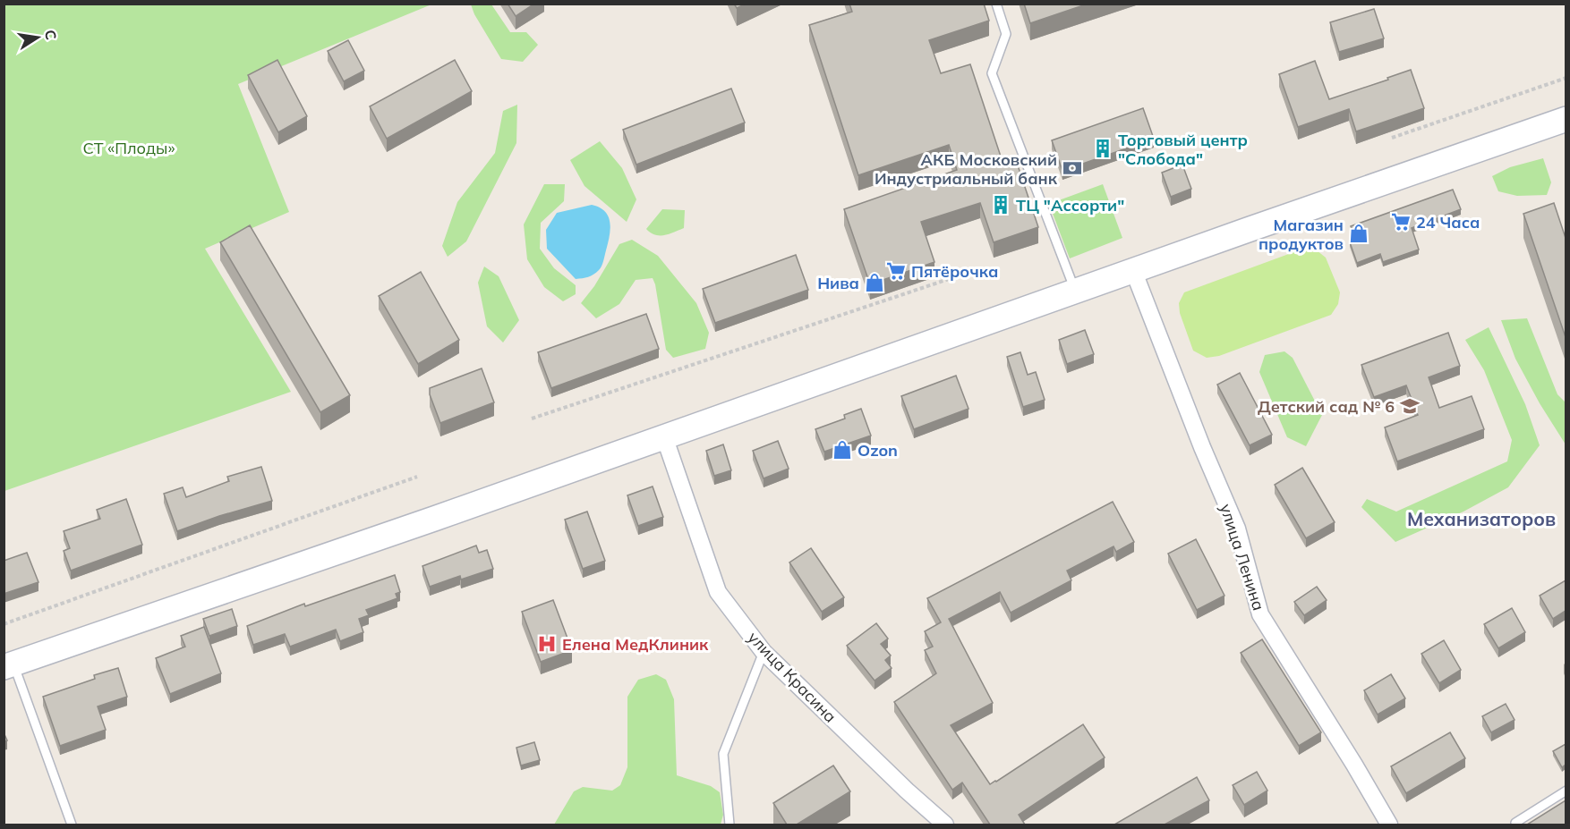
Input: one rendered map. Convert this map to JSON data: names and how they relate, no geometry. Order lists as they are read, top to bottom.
{
  "streets": {
    "street": ["улица Ленина", "улица Красина"]
  },
  "districts": ["Механизаторов"],
  "parks": ["СТ «Плоды»"],
  "places": {
    "building": ["Торговый центр \"Слобода\"", "ТЦ \"Ассорти\""],
    "bank": ["АКБ Московский Индустриальный банк"],
    "supermarket": ["24 Часа", "Пятёрочка"],
    "shop": ["Магазин продуктов", "Нива", "Ozon"],
    "school or university": ["Детский сад № 6"],
    "hospital": ["Елена МедКлиник"]
  },
  "north": "right"
}
